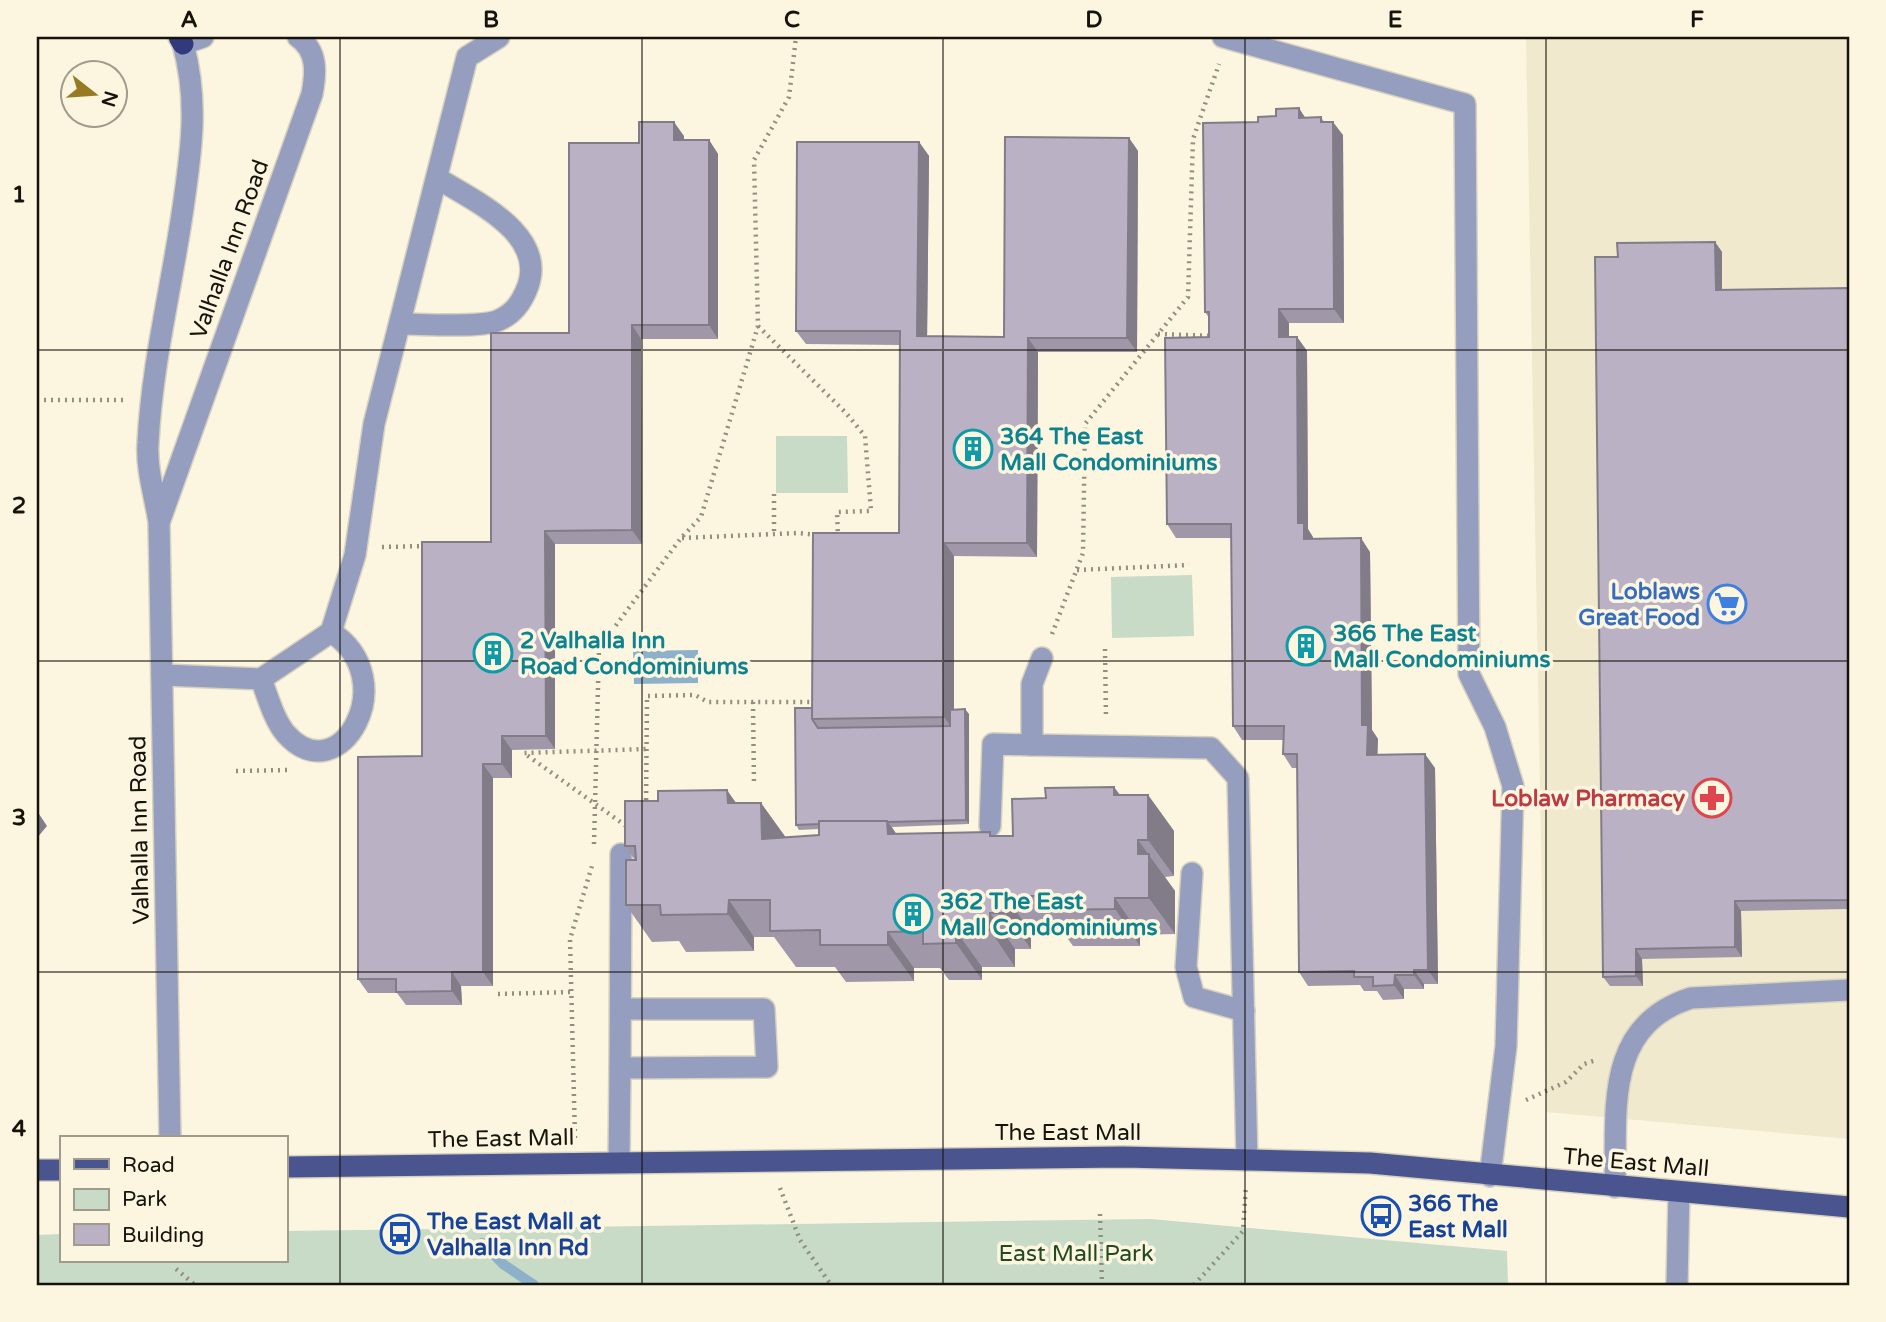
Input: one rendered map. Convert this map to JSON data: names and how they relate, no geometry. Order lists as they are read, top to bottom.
{
  "streets": {
    "main road": ["The East Mall"],
    "street": ["Valhalla Inn Road"]
  },
  "parks": ["East Mall Park"],
  "places": {
    "building": [
      "364 The East Mall Condominiums",
      "366 The East Mall Condominiums",
      "2 Valhalla Inn Road Condominiums",
      "362 The East Mall Condominiums"
    ],
    "supermarket": ["Loblaws Great Food"],
    "pharmacy": ["Loblaw Pharmacy"],
    "bus stop": ["366 The East Mall", "The East Mall at Valhalla Inn Rd"]
  },
  "legend": ["Road", "Park", "Building"],
  "north": "right",
  "grid": {
    "columns": [
      "A",
      "B",
      "C",
      "D",
      "E",
      "F"
    ],
    "rows": [
      "1",
      "2",
      "3",
      "4"
    ]
  }
}
